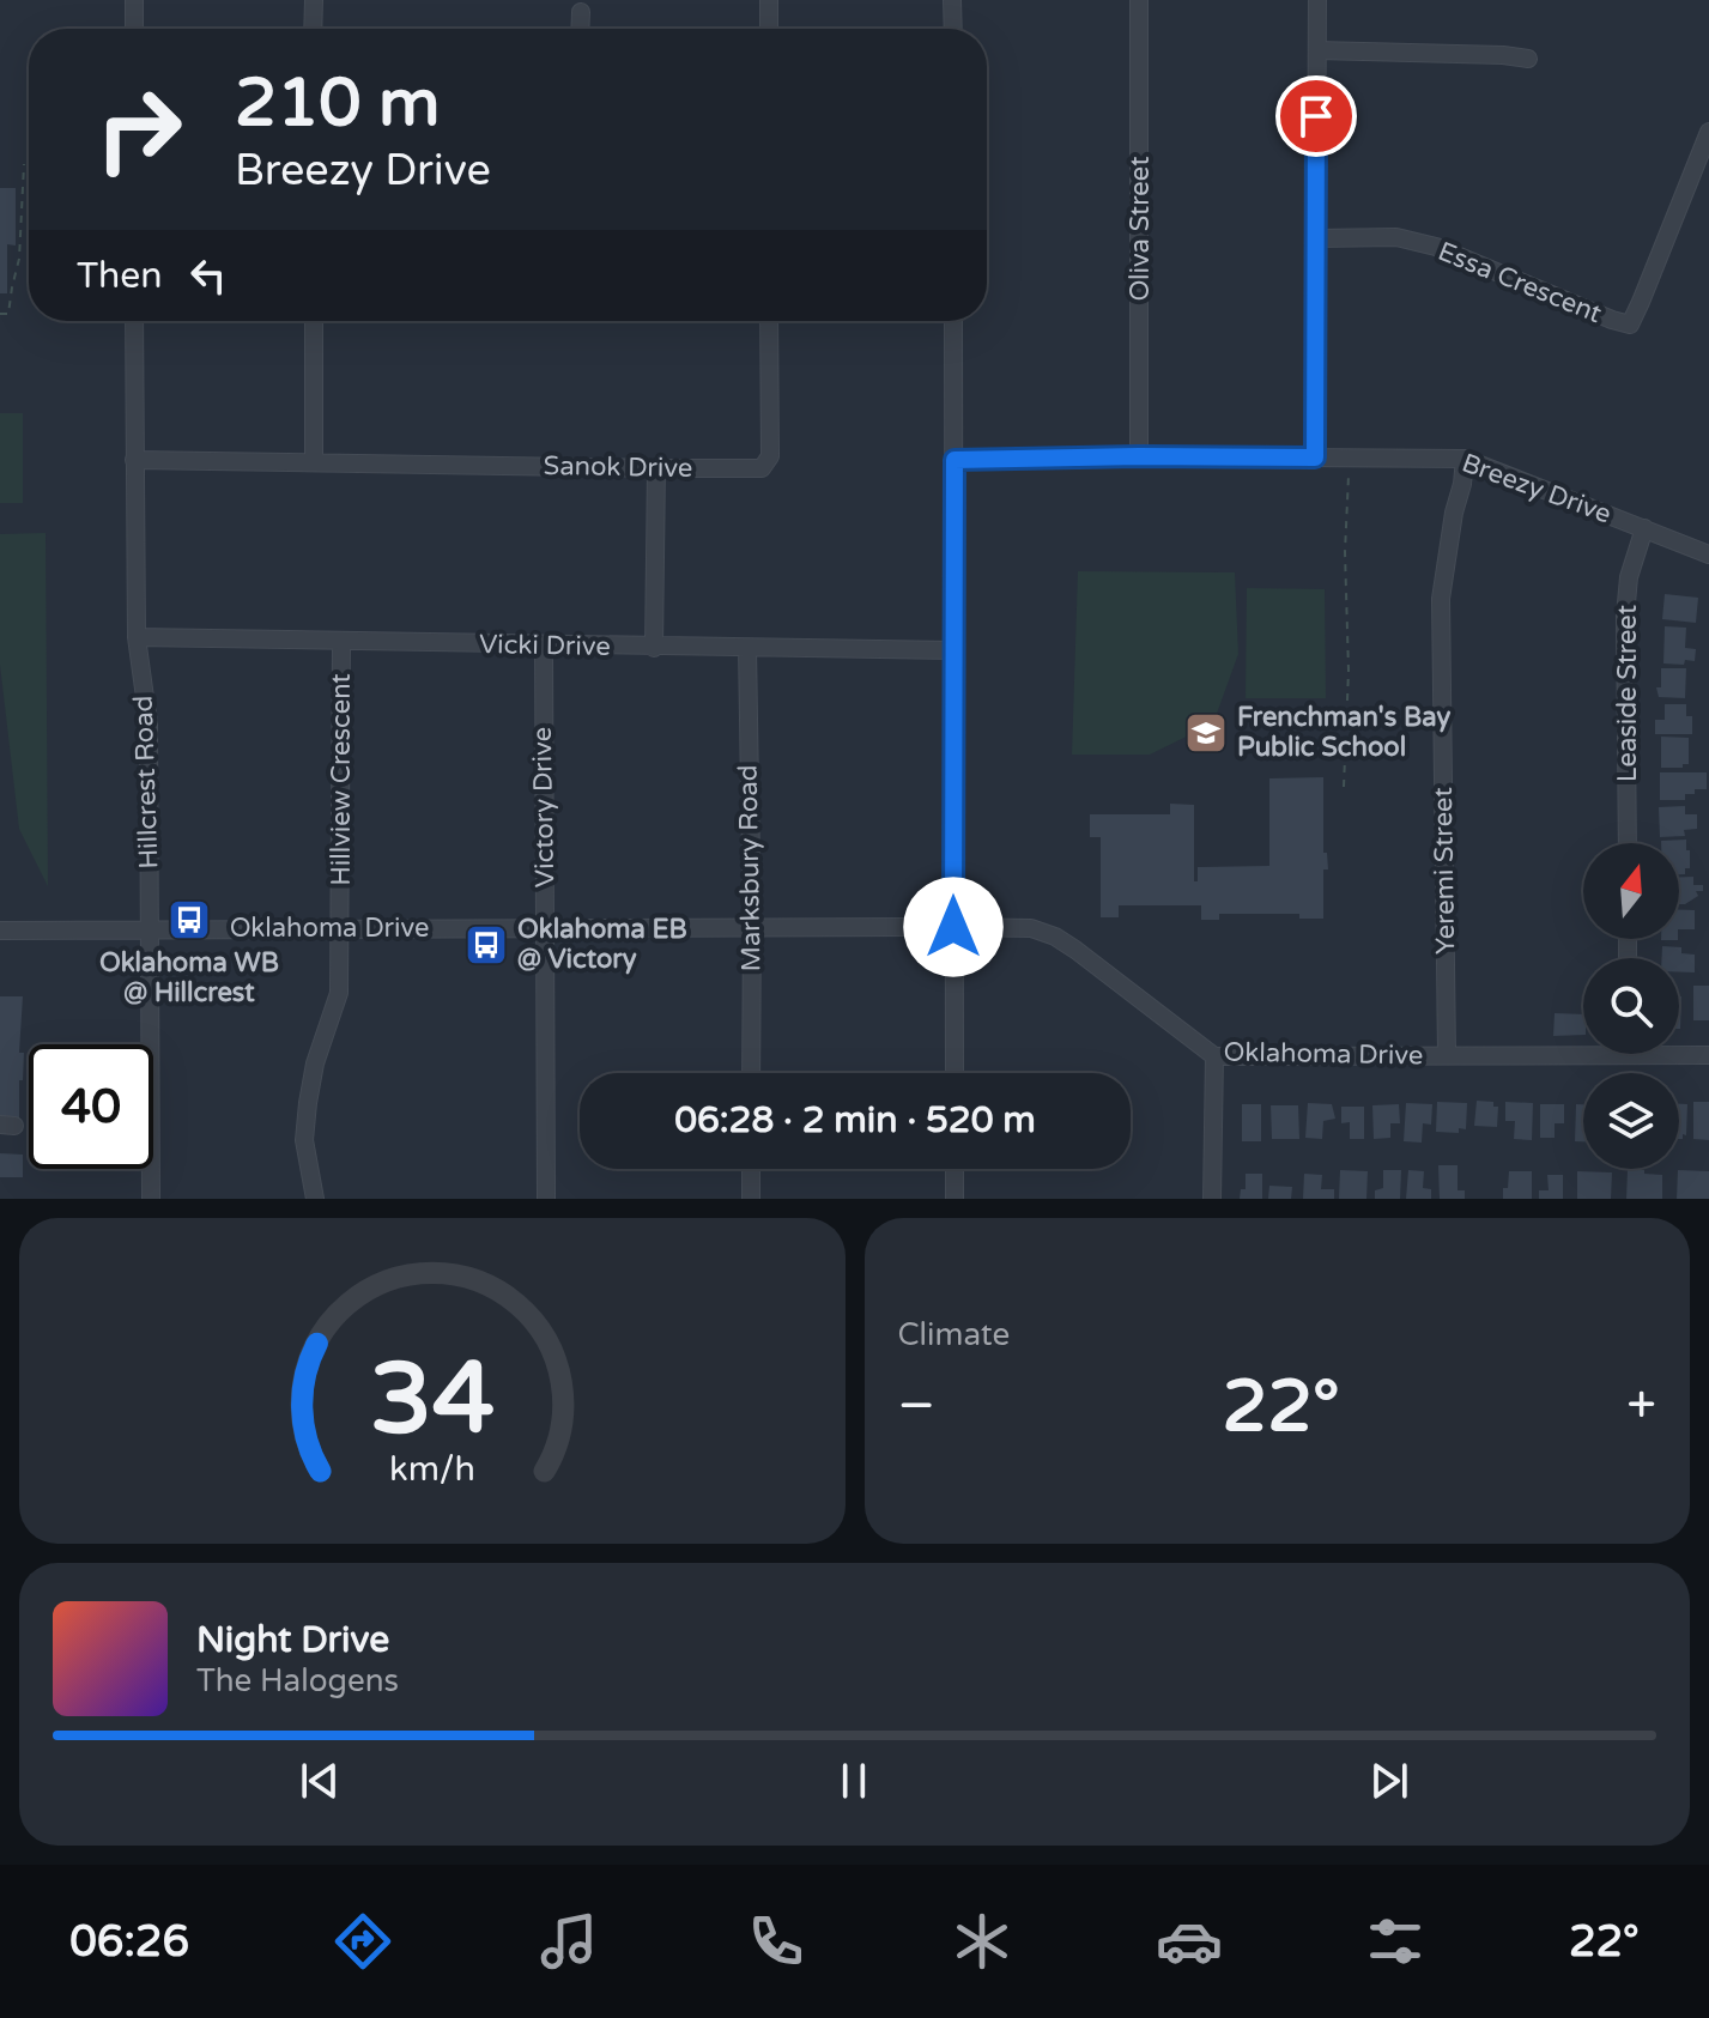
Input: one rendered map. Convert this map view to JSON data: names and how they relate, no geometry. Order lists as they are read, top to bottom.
{
  "streets": {
    "street": [
      "Oliva Street",
      "Essa Crescent",
      "Sanok Drive",
      "Breezy Drive",
      "Vicki Drive",
      "Leaside Street",
      "Hillview Crescent",
      "Hillcrest Road",
      "Victory Drive",
      "Marksbury Road",
      "Yeremi Street",
      "Oklahoma Drive"
    ]
  },
  "crossings": [
    ["Oliva Street", "Breezy Drive"],
    ["Sanok Drive", "Hillcrest Road"],
    ["Breezy Drive", "Leaside Street"],
    ["Breezy Drive", "Yeremi Street"],
    ["Vicki Drive", "Hillview Crescent"],
    ["Vicki Drive", "Hillcrest Road"],
    ["Vicki Drive", "Victory Drive"],
    ["Vicki Drive", "Marksbury Road"],
    ["Hillview Crescent", "Oklahoma Drive"],
    ["Hillcrest Road", "Oklahoma Drive"],
    ["Victory Drive", "Oklahoma Drive"],
    ["Marksbury Road", "Oklahoma Drive"],
    ["Yeremi Street", "Oklahoma Drive"]
  ],
  "places": {
    "school or university": ["Frenchman's Bay Public School"],
    "bus stop": ["Oklahoma WB @ Hillcrest", "Oklahoma EB @ Victory"]
  },
  "north": "top",
  "page": {
    "turn": ["210 m", "Breezy Drive"],
    "then": "Then",
    "limit": "40",
    "trip": "06:28 · 2 min · 520 m",
    "tile": "Climate",
    "heat": ["−", "22°", "+"],
    "song": ["Night Drive", "The Halogens"],
    "tabs": ["06:26", "22°"],
    "gauge": ["34", "km/h"]
  }
}
